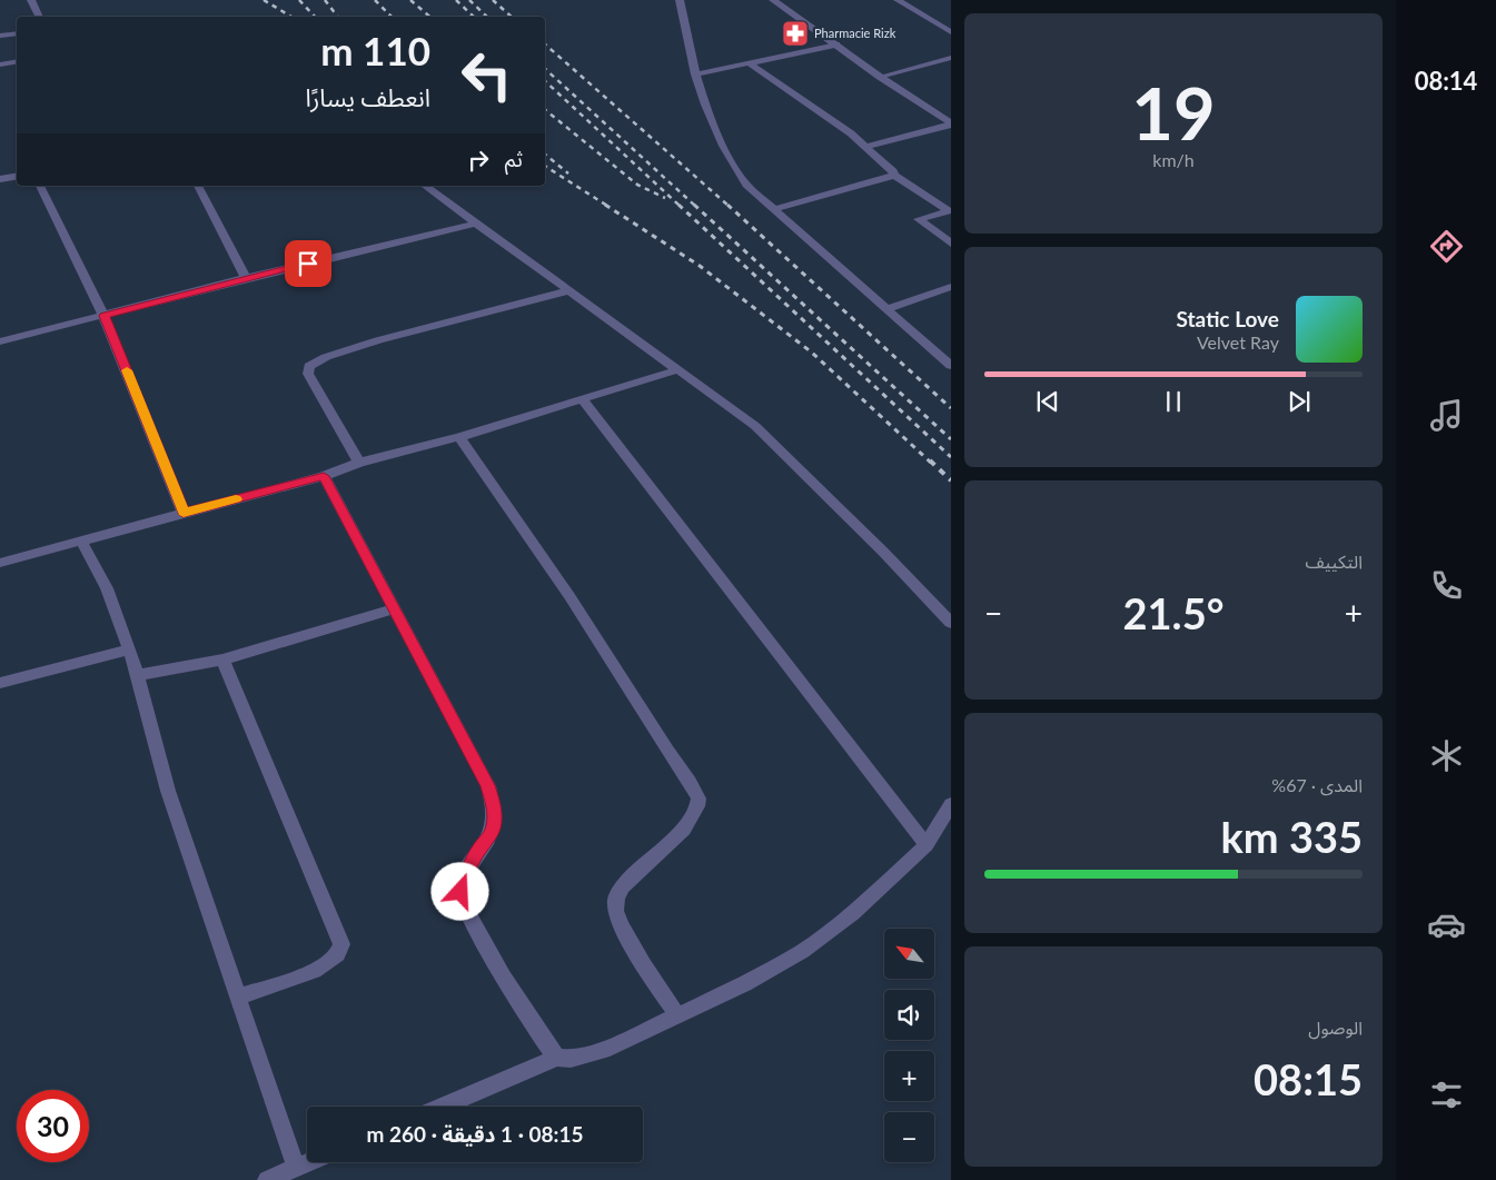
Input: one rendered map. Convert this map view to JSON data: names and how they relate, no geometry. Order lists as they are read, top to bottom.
{
  "places": {
    "pharmacy": ["Pharmacie Rizk"]
  },
  "north": "top left",
  "page": {
    "tabs": "08:14",
    "tile": [
      ["19", "km/h"],
      "التكييف",
      ["المدى · 67%", "335 km"],
      ["الوصول", "08:15"]
    ],
    "turn": ["110 m", "انعطف يسارًا"],
    "then": "ثم",
    "song": ["Static Love", "Velvet Ray"],
    "heat": ["−", "21.5°", "+"],
    "map_buttons": ["+", "−"],
    "limit": "30",
    "trip": "08:15 · 1 دقيقة · 260 m"
  }
}
